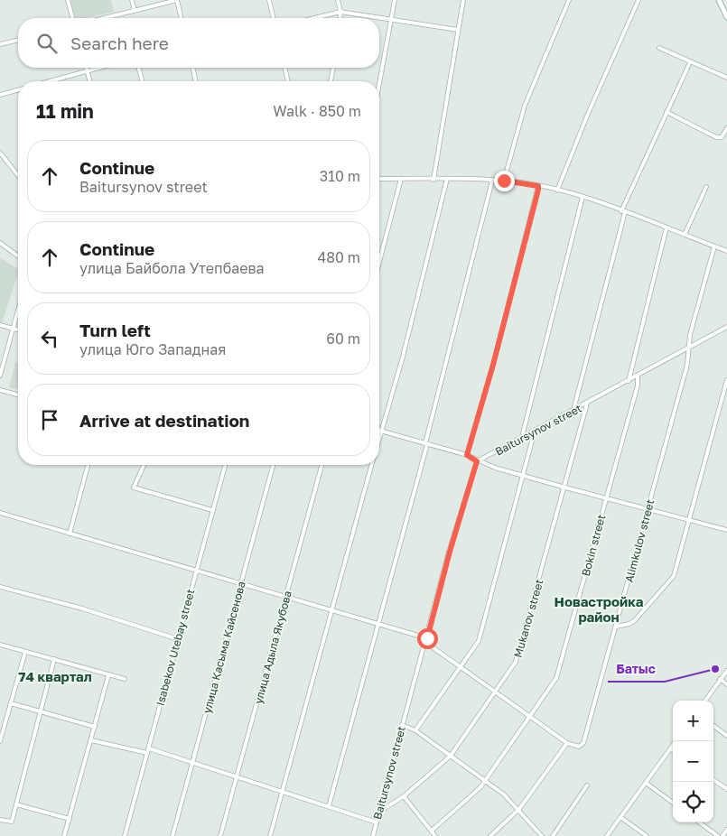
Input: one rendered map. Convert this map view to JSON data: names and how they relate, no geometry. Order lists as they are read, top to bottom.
{
  "streets": {
    "street": [
      "Baitursynov street",
      "Alimkulov street",
      "Bokin street",
      "Mukanov street",
      "Isabekov Utebay street",
      "улица Касыма Кайсенова",
      "улица Адыла Якубова"
    ]
  },
  "crossings": [
    ["Baitursynov street", "Alimkulov street"],
    ["Baitursynov street", "Bokin street"],
    ["Baitursynov street", "Mukanov street"]
  ],
  "districts": ["Новастройка район", "74 квартал"],
  "places": ["Батыс"],
  "page": {
    "search": "Search here",
    "heading": ["11 min", "Walk · 850 m"],
    "list": [
      ["Continue", "Baitursynov street", "310 m"],
      ["Continue", "улица Байбола Утепбаева", "480 m"],
      ["Turn left", "улица Юго Западная", "60 m"],
      "Arrive at destination"
    ],
    "map_buttons": ["+", "−"]
  }
}
